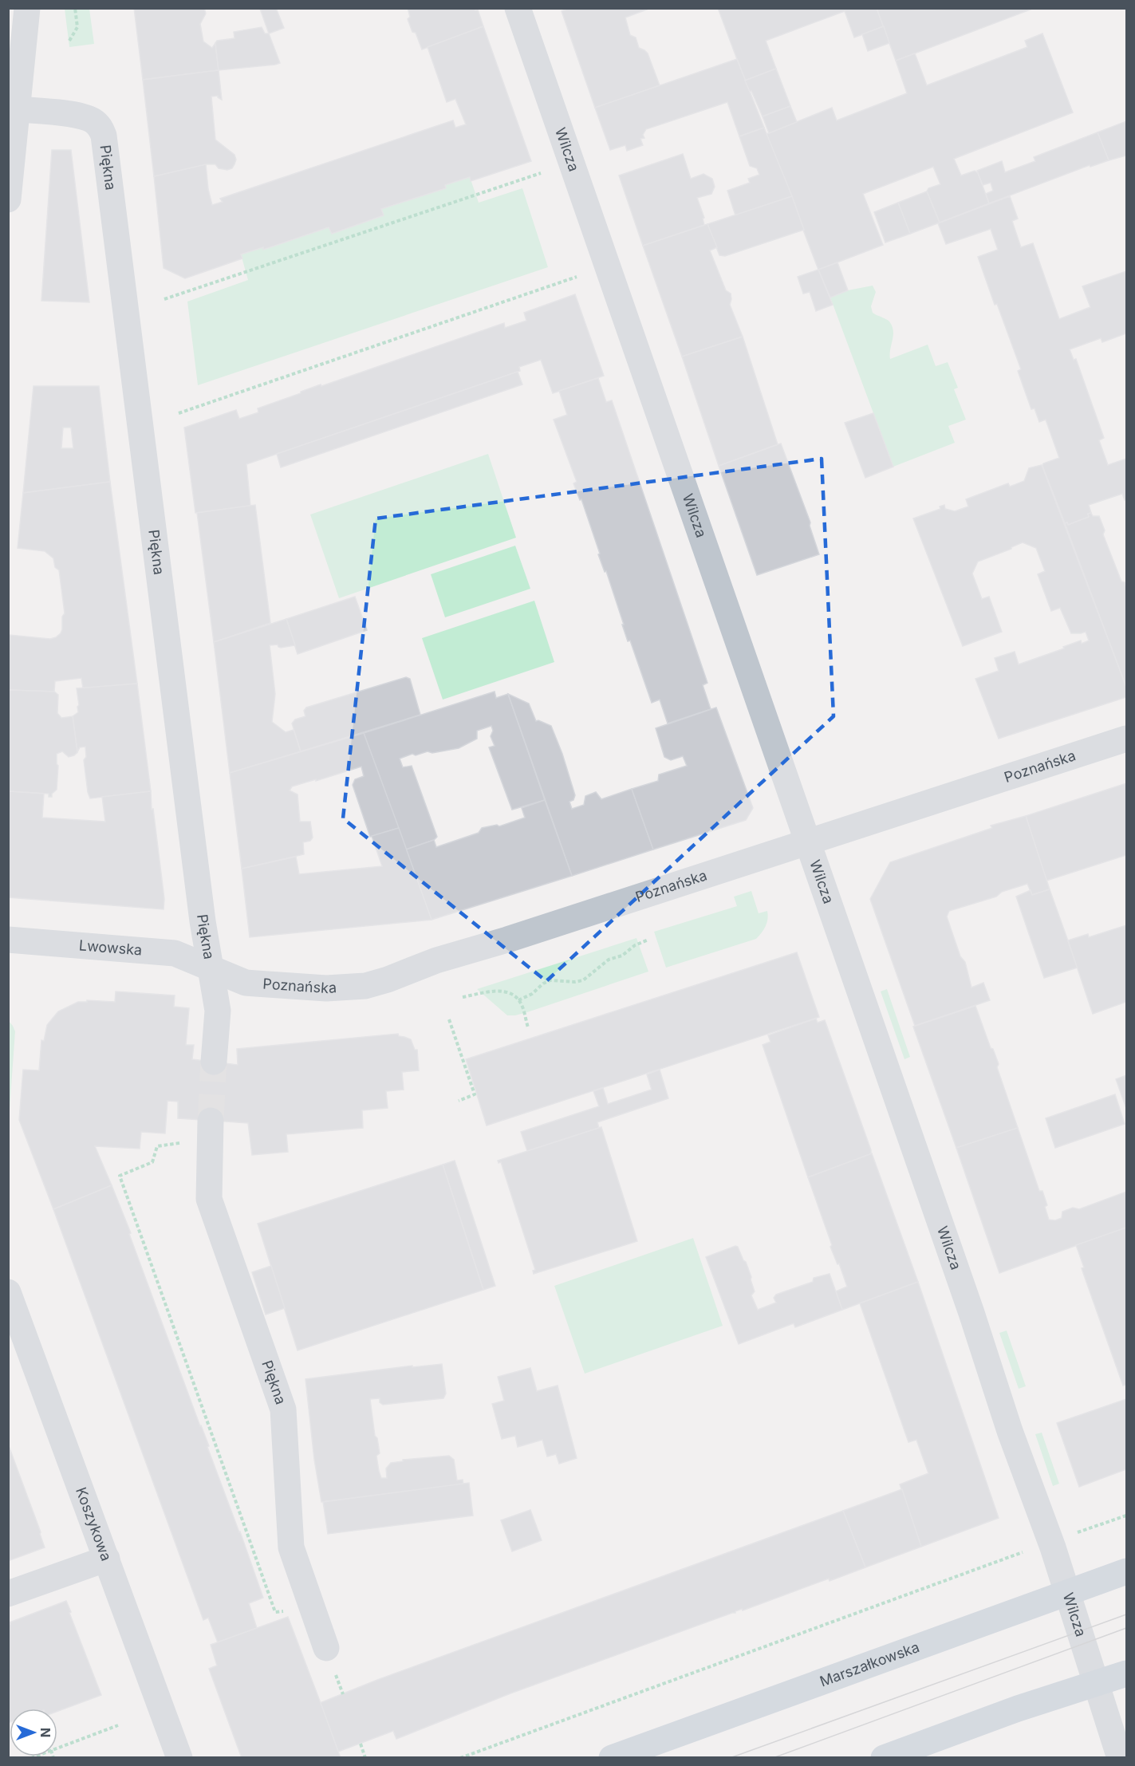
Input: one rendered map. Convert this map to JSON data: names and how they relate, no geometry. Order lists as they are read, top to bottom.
{
  "streets": {
    "main road": ["Marszałkowska"],
    "street": [
      "Wilcza",
      "Piękna",
      "Poznańska",
      "Lwowska",
      "Koszykowa"
    ]
  },
  "crossings": [
    ["Wilcza", "Poznańska"],
    ["Wilcza", "Marszałkowska"],
    ["Piękna", "Poznańska"],
    ["Piękna", "Lwowska"],
    ["Poznańska", "Lwowska"]
  ],
  "north": "right"
}
